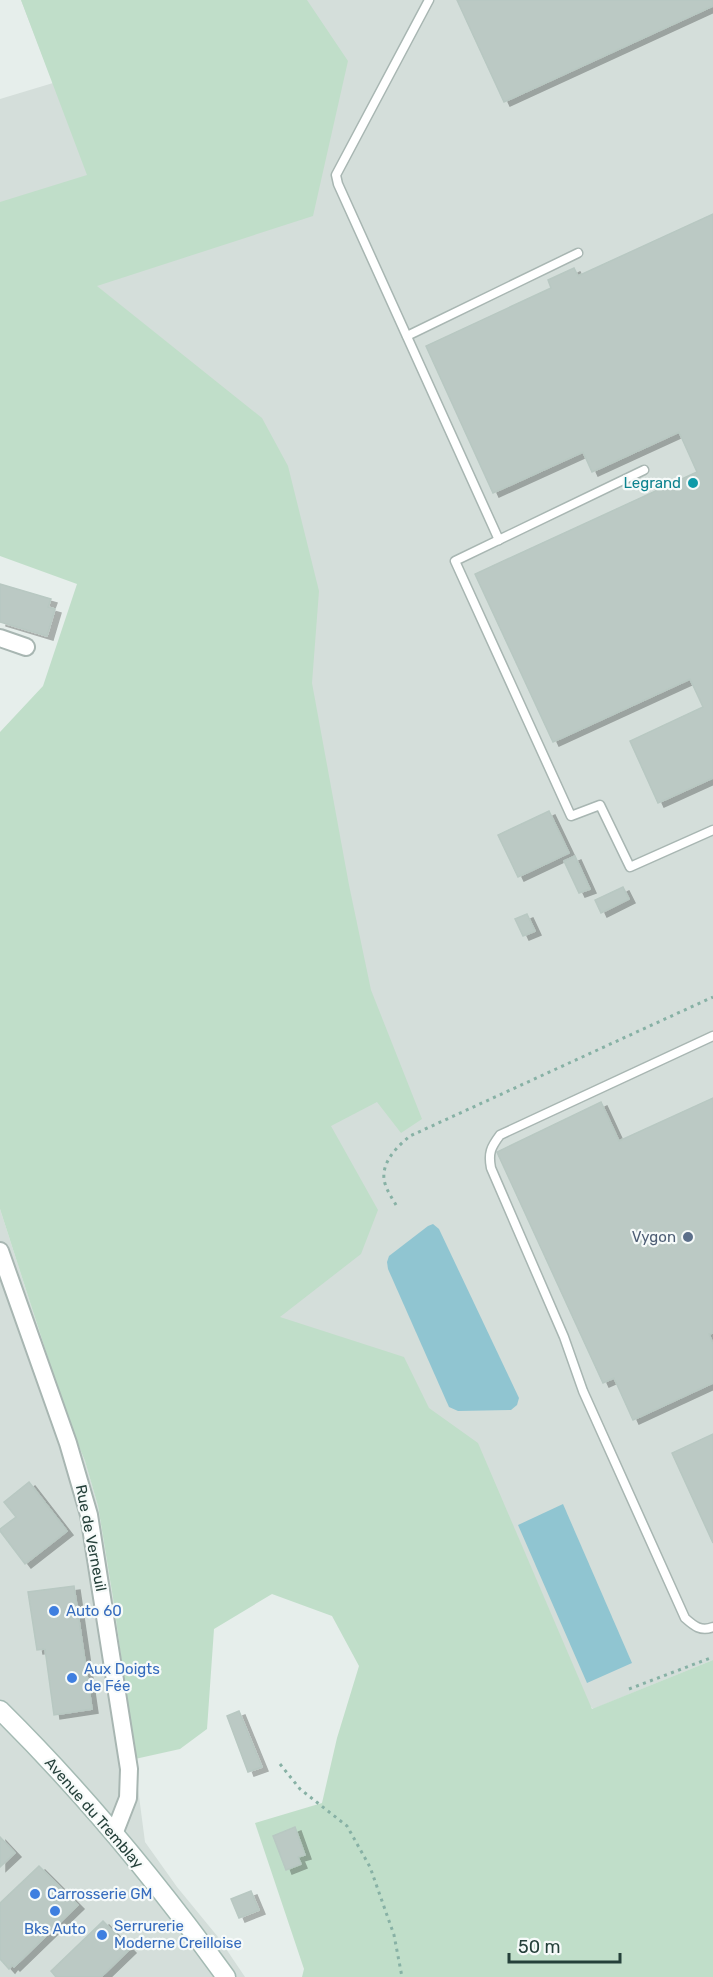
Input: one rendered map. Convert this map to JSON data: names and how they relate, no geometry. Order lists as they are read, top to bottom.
{
  "streets": {
    "main road": ["Avenue du Tremblay"],
    "street": ["Rue de Verneuil"]
  },
  "crossings": [
    ["Rue de Verneuil", "Avenue du Tremblay"]
  ],
  "places": [
    "Legrand",
    "Vygon",
    "Auto 60",
    "Aux Doigts de Fée",
    "Carrosserie GM",
    "Bks Auto",
    "Serrurerie Moderne Creilloise"
  ],
  "scale_bar": "50 m"
}
